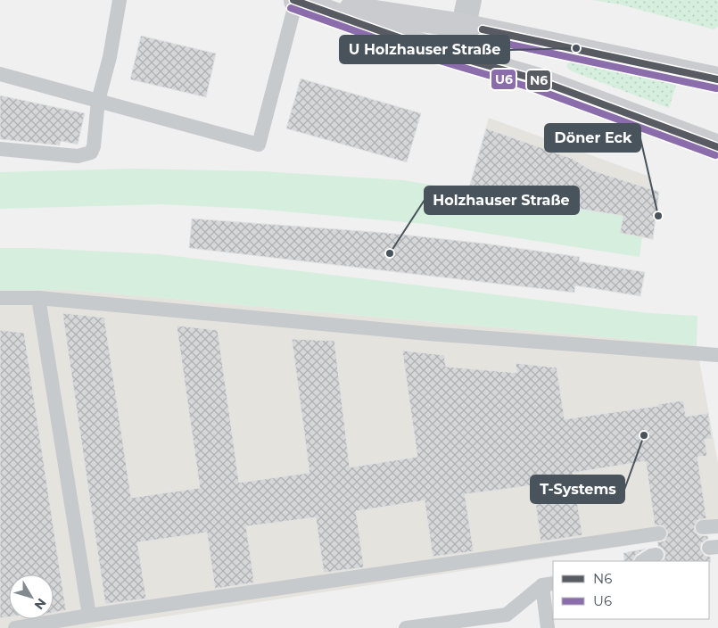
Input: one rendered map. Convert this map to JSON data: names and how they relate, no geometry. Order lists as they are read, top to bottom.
{
  "places": [
    "U Holzhauser Straße",
    "Döner Eck",
    "Holzhauser Straße",
    "T-Systems"
  ],
  "lines": ["transit line N6", "transit line U6"],
  "legend": ["N6", "U6"],
  "north": "bottom right"
}
